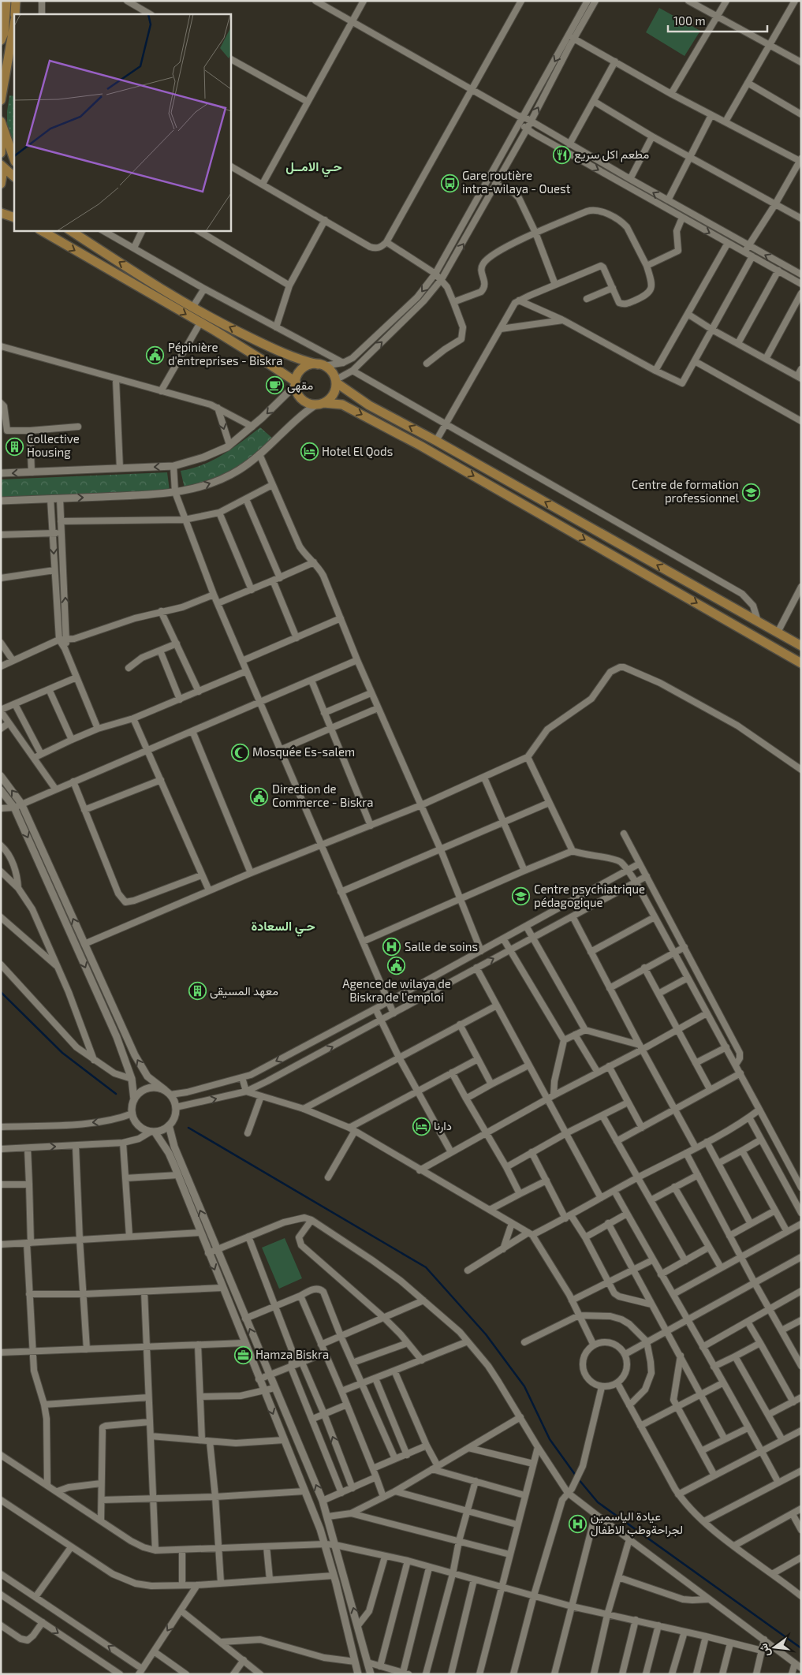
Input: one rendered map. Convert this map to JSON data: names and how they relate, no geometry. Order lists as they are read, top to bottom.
{
  "districts": ["حـي الامــل", "حـي السعادة"],
  "places": {
    "restaurant": ["مطعم اكل سريع"],
    "bus stop": ["Gare routière intra-wilaya - Ouest"],
    "public building": ["Pépinière d'entreprises - Biskra", "Direction de Commerce - Biskra", "Agence de wilaya de Biskra de l'emploi"],
    "cafe": ["مقهى"],
    "building": ["Collective Housing", "معهد المسيقى"],
    "hotel": ["Hotel El Qods", "دارنا"],
    "school or university": ["Centre de formation professionnel", "Centre psychiatrique pédagogique"],
    "mosque": ["Mosquée Es-salem"],
    "hospital": ["Salle de soins", "عيادة الياسمين لجراحةوطب الاطفال"],
    "office": ["Hamza Biskra"]
  },
  "scale_bar": "100 m",
  "north": "left"
}
